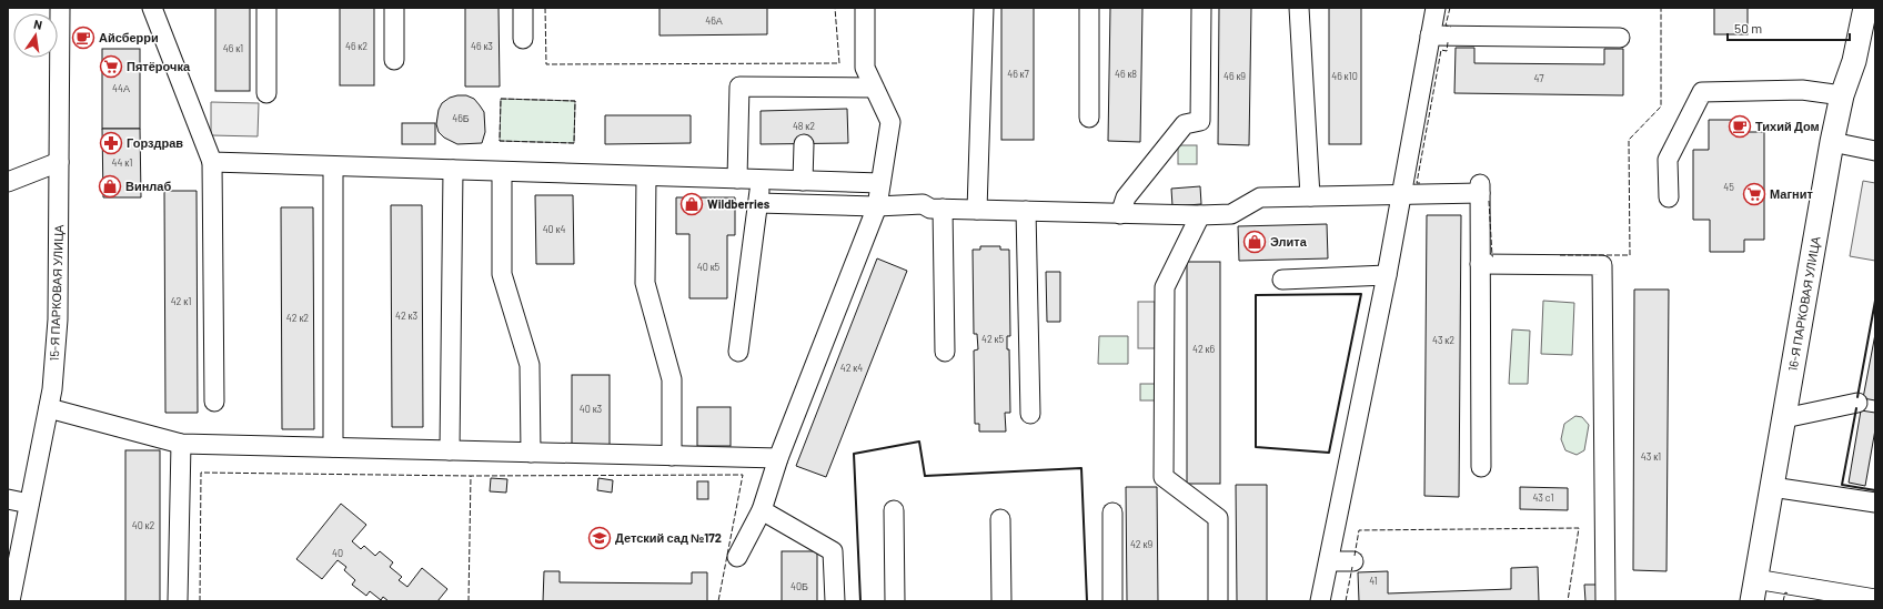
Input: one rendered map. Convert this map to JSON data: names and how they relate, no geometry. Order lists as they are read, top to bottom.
{
  "streets": {
    "main road": ["16-Я ПАРКОВАЯ УЛИЦА"],
    "street": ["15-Я ПАРКОВАЯ УЛИЦА"]
  },
  "places": {
    "cafe": ["Айсберри", "Тихий Дом"],
    "supermarket": ["Пятёрочка", "Магнит"],
    "pharmacy": ["Горздрав"],
    "shop": ["Винлаб", "Wildberries", "Элита"],
    "school or university": ["Детский сад №172"]
  },
  "house_numbers": [
    "46А",
    "46 к2",
    "46 к3",
    "46 к1",
    "46 к7",
    "46 к8",
    "46 к9",
    "46 к10",
    "47",
    "44А",
    "46Б",
    "48 к2",
    "44 к1",
    "45",
    "40 к4",
    "40 к5",
    "42 к1",
    "42 к3",
    "42 к2",
    "42 к5",
    "43 к2",
    "42 к6",
    "42 к4",
    "40 к3",
    "43 к1",
    "43 c1",
    "40 к2",
    "42 к9",
    "40",
    "41",
    "40Б"
  ],
  "scale_bar": "50 m",
  "north": "top"
}
